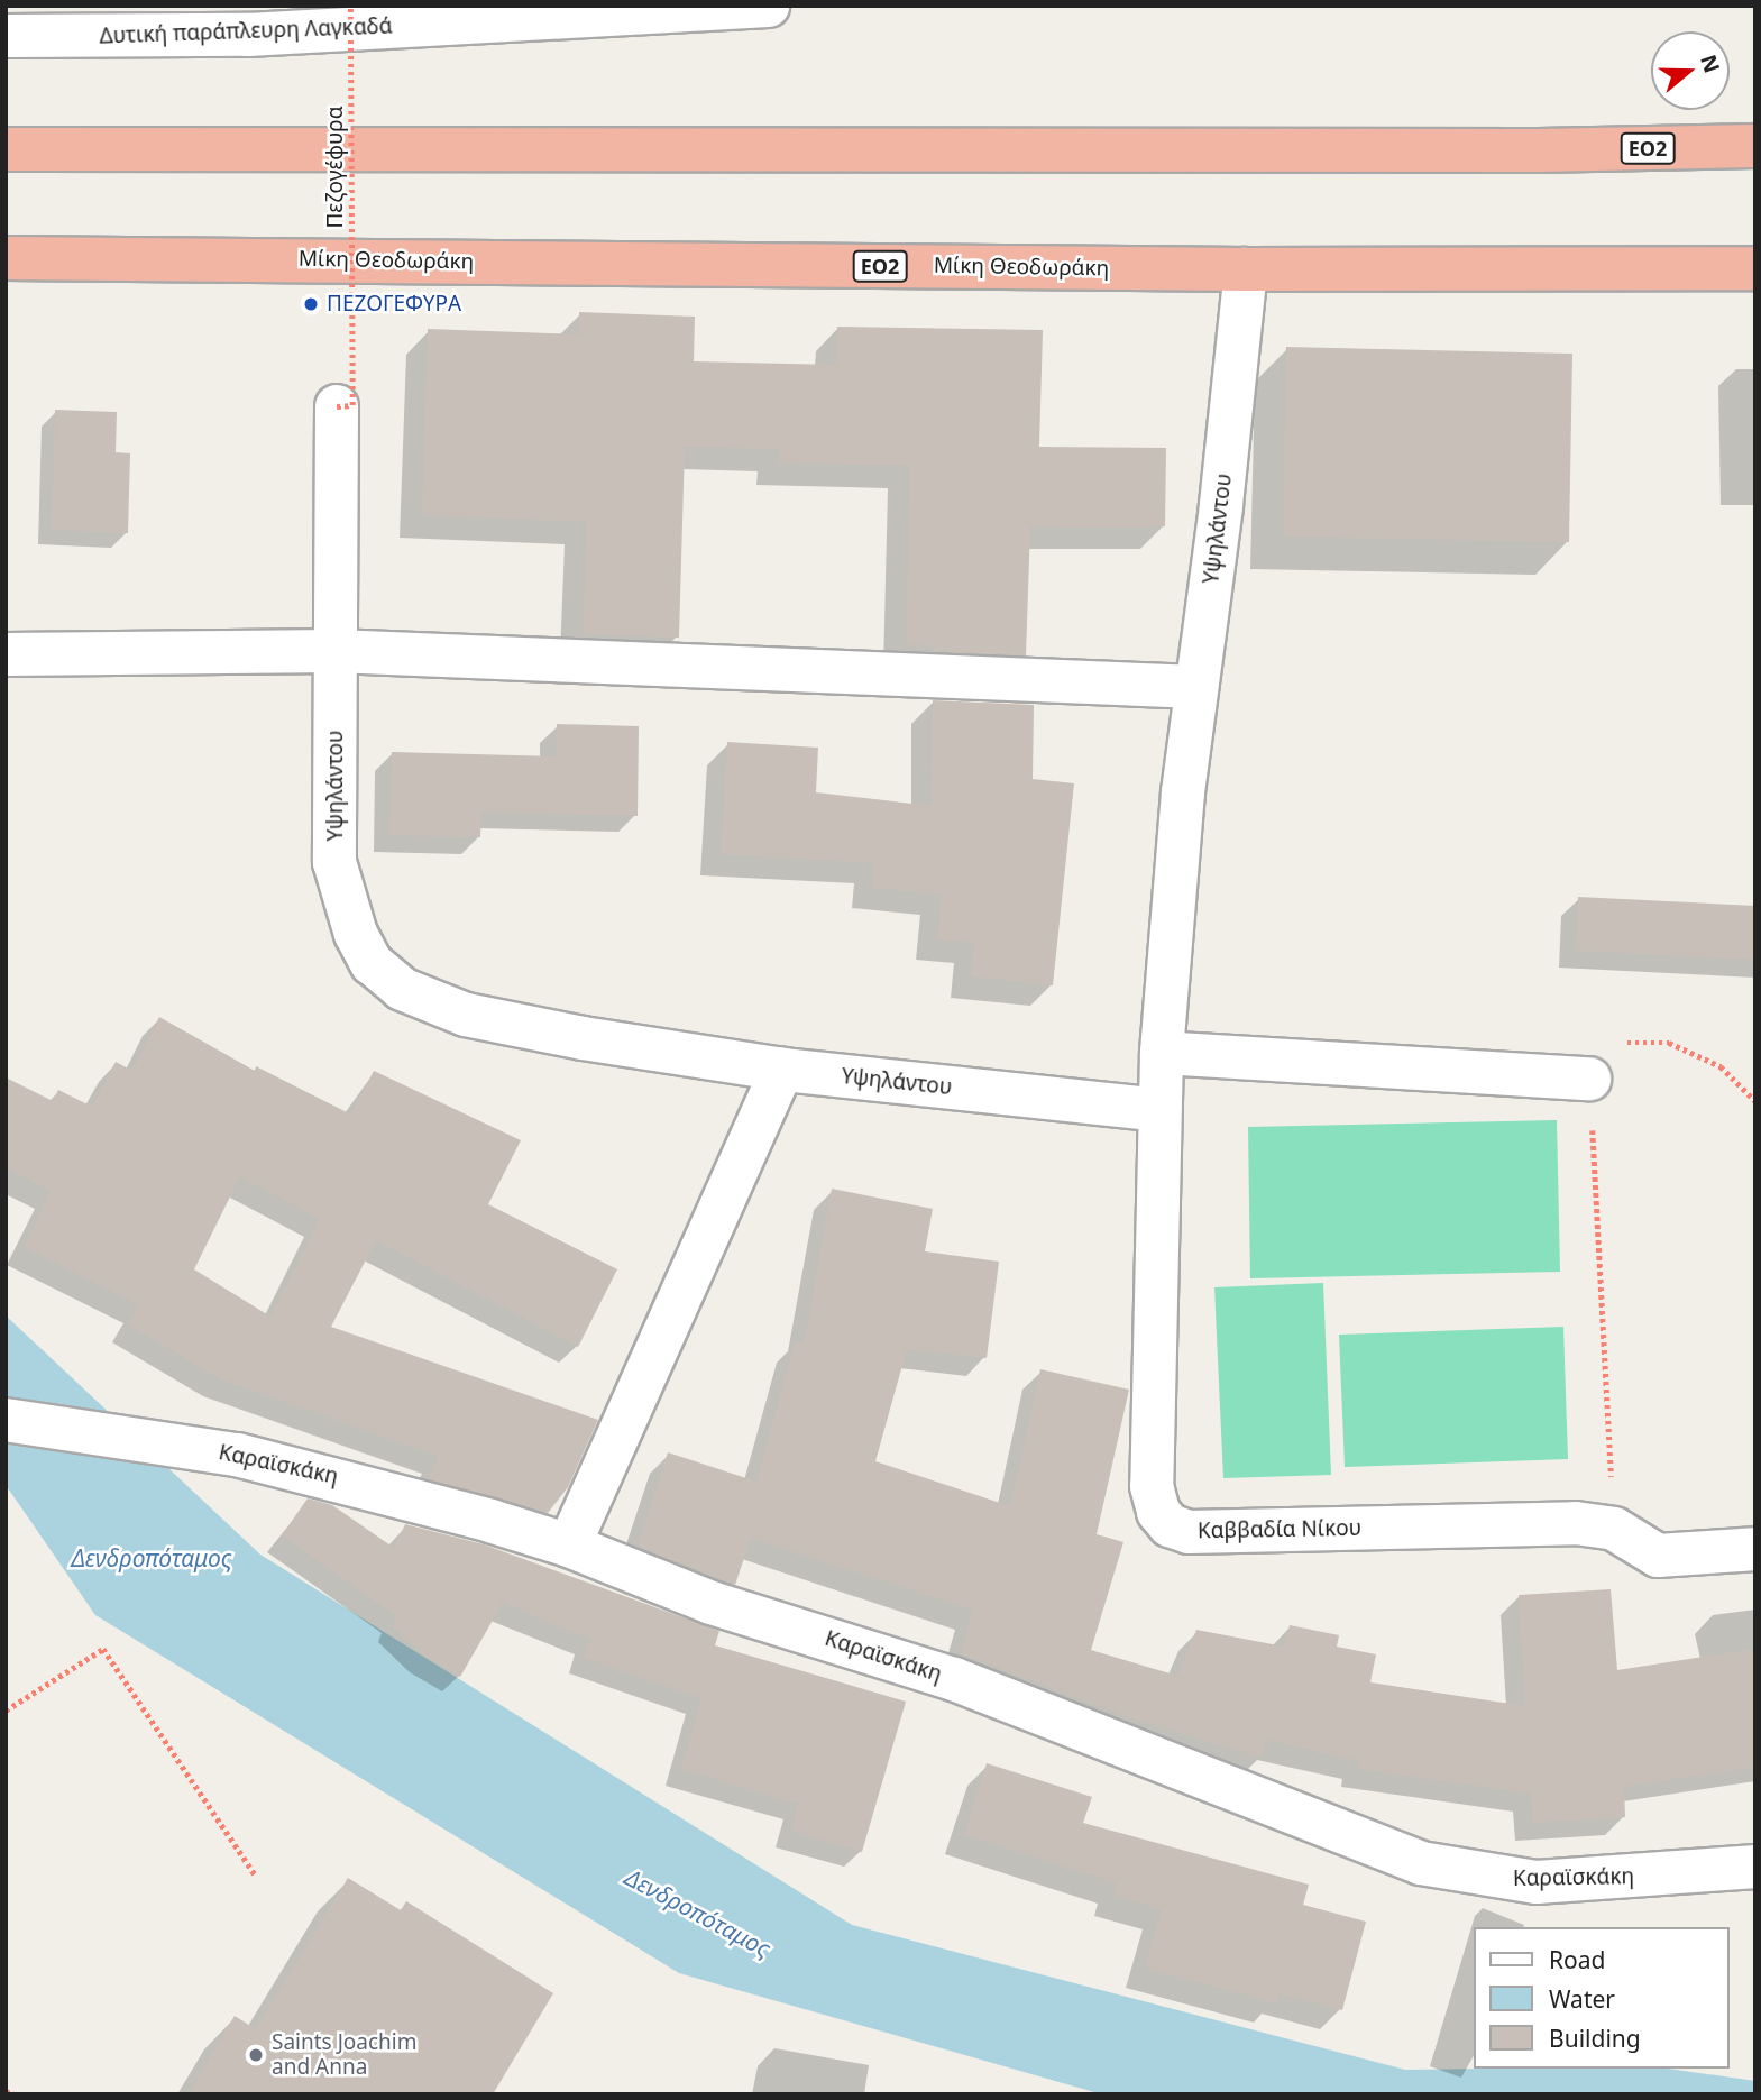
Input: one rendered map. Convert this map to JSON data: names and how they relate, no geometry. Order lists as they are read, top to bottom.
{
  "streets": {
    "highway": ["ΕΟ2", "Μίκη Θεοδωράκη"],
    "street": [
      "Δυτική παράπλευρη Λαγκαδά",
      "Υψηλάντου",
      "Καραϊσκάκη",
      "Καββαδία Νίκου"
    ],
    "path": ["Πεζογέφυρα"]
  },
  "crossings": [
    ["Πεζογέφυρα", "Υψηλάντου"],
    ["Μίκη Θεοδωράκη", "Υψηλάντου"],
    ["Υψηλάντου", "Καββαδία Νίκου"]
  ],
  "water": ["Δενδροπόταμος"],
  "places": ["ΠΕΖΟΓΕΦΥΡΑ", "Saints Joachim and Anna"],
  "legend": ["Road", "Water", "Building"],
  "north": "right"
}
